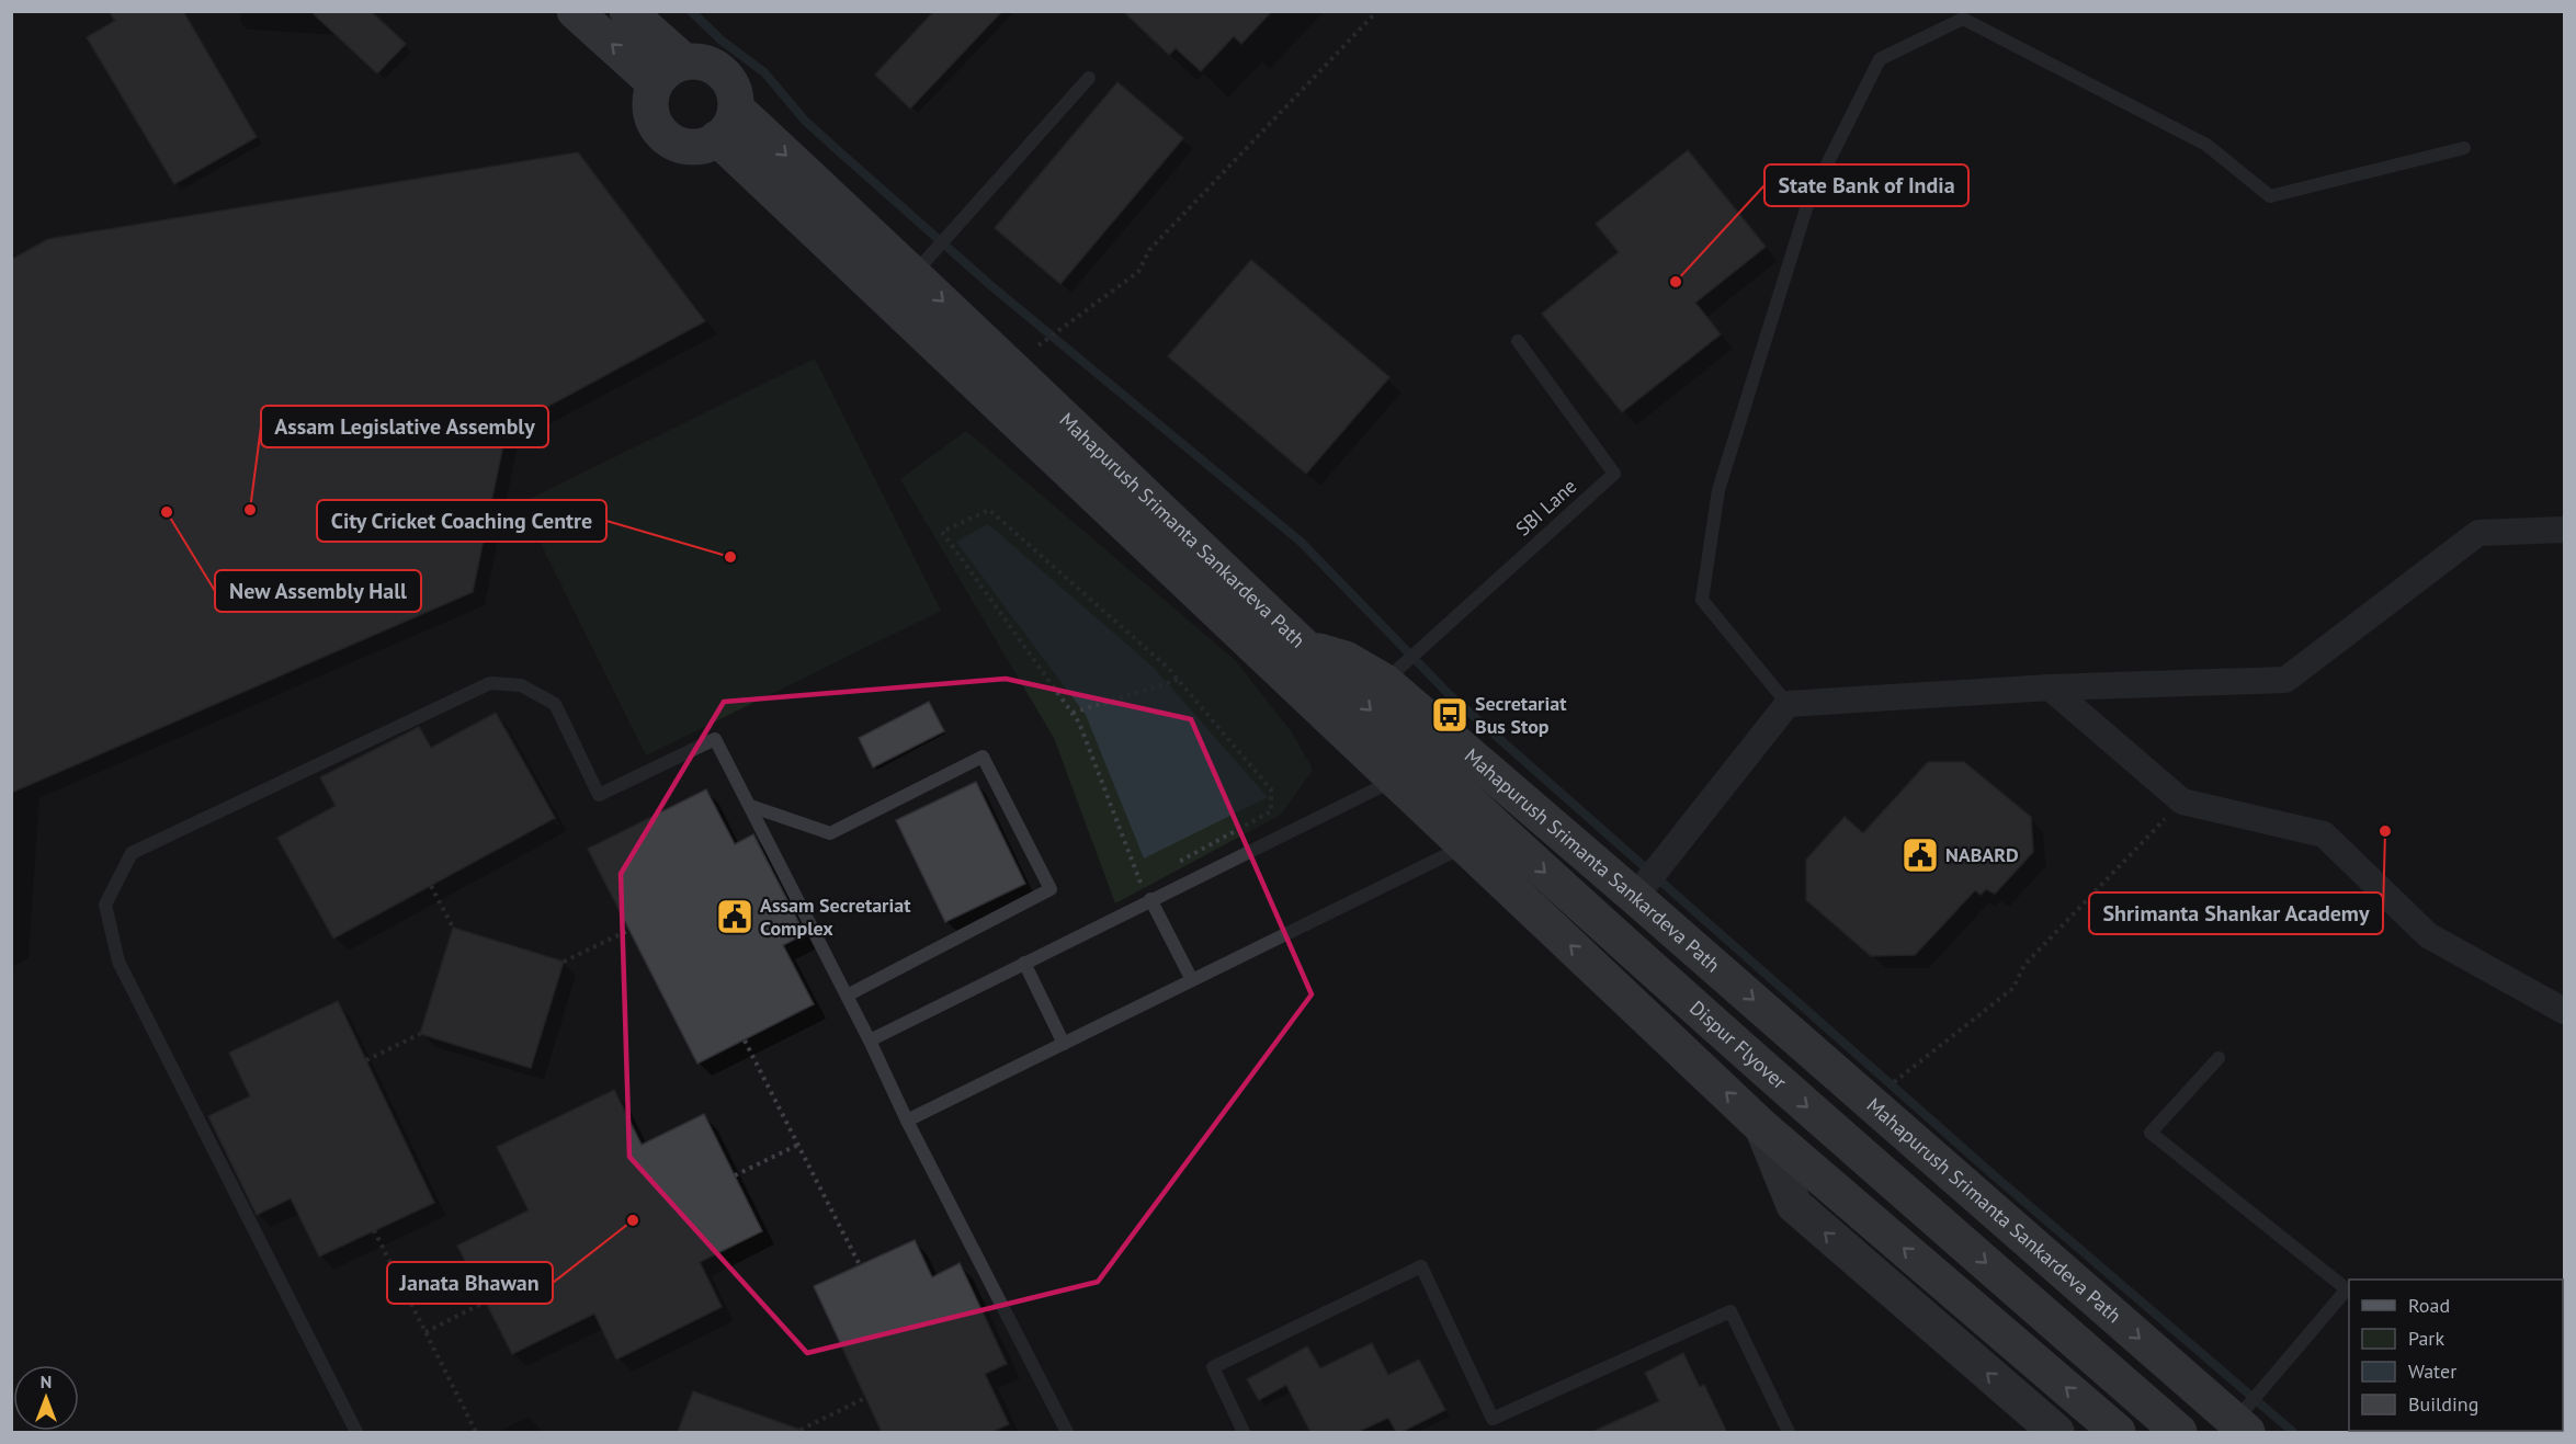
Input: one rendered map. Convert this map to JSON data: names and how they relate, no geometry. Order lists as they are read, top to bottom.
{
  "streets": {
    "main road": ["Mahapurush Srimanta Sankardeva Path", "Dispur Flyover"],
    "lane": ["SBI Lane"]
  },
  "crossings": [
    ["SBI Lane", "Mahapurush Srimanta Sankardeva Path"],
    ["Mahapurush Srimanta Sankardeva Path", "Dispur Flyover"]
  ],
  "places": {
    "other": [
      "State Bank of India",
      "Assam Legislative Assembly",
      "New Assembly Hall",
      "City Cricket Coaching Centre",
      "Shrimanta Shankar Academy",
      "Janata Bhawan"
    ],
    "bus stop": ["Secretariat Bus Stop"],
    "public building": ["NABARD", "Assam Secretariat Complex"]
  },
  "legend": [
    "Road",
    "Park",
    "Water",
    "Building"
  ],
  "north": "top"
}
